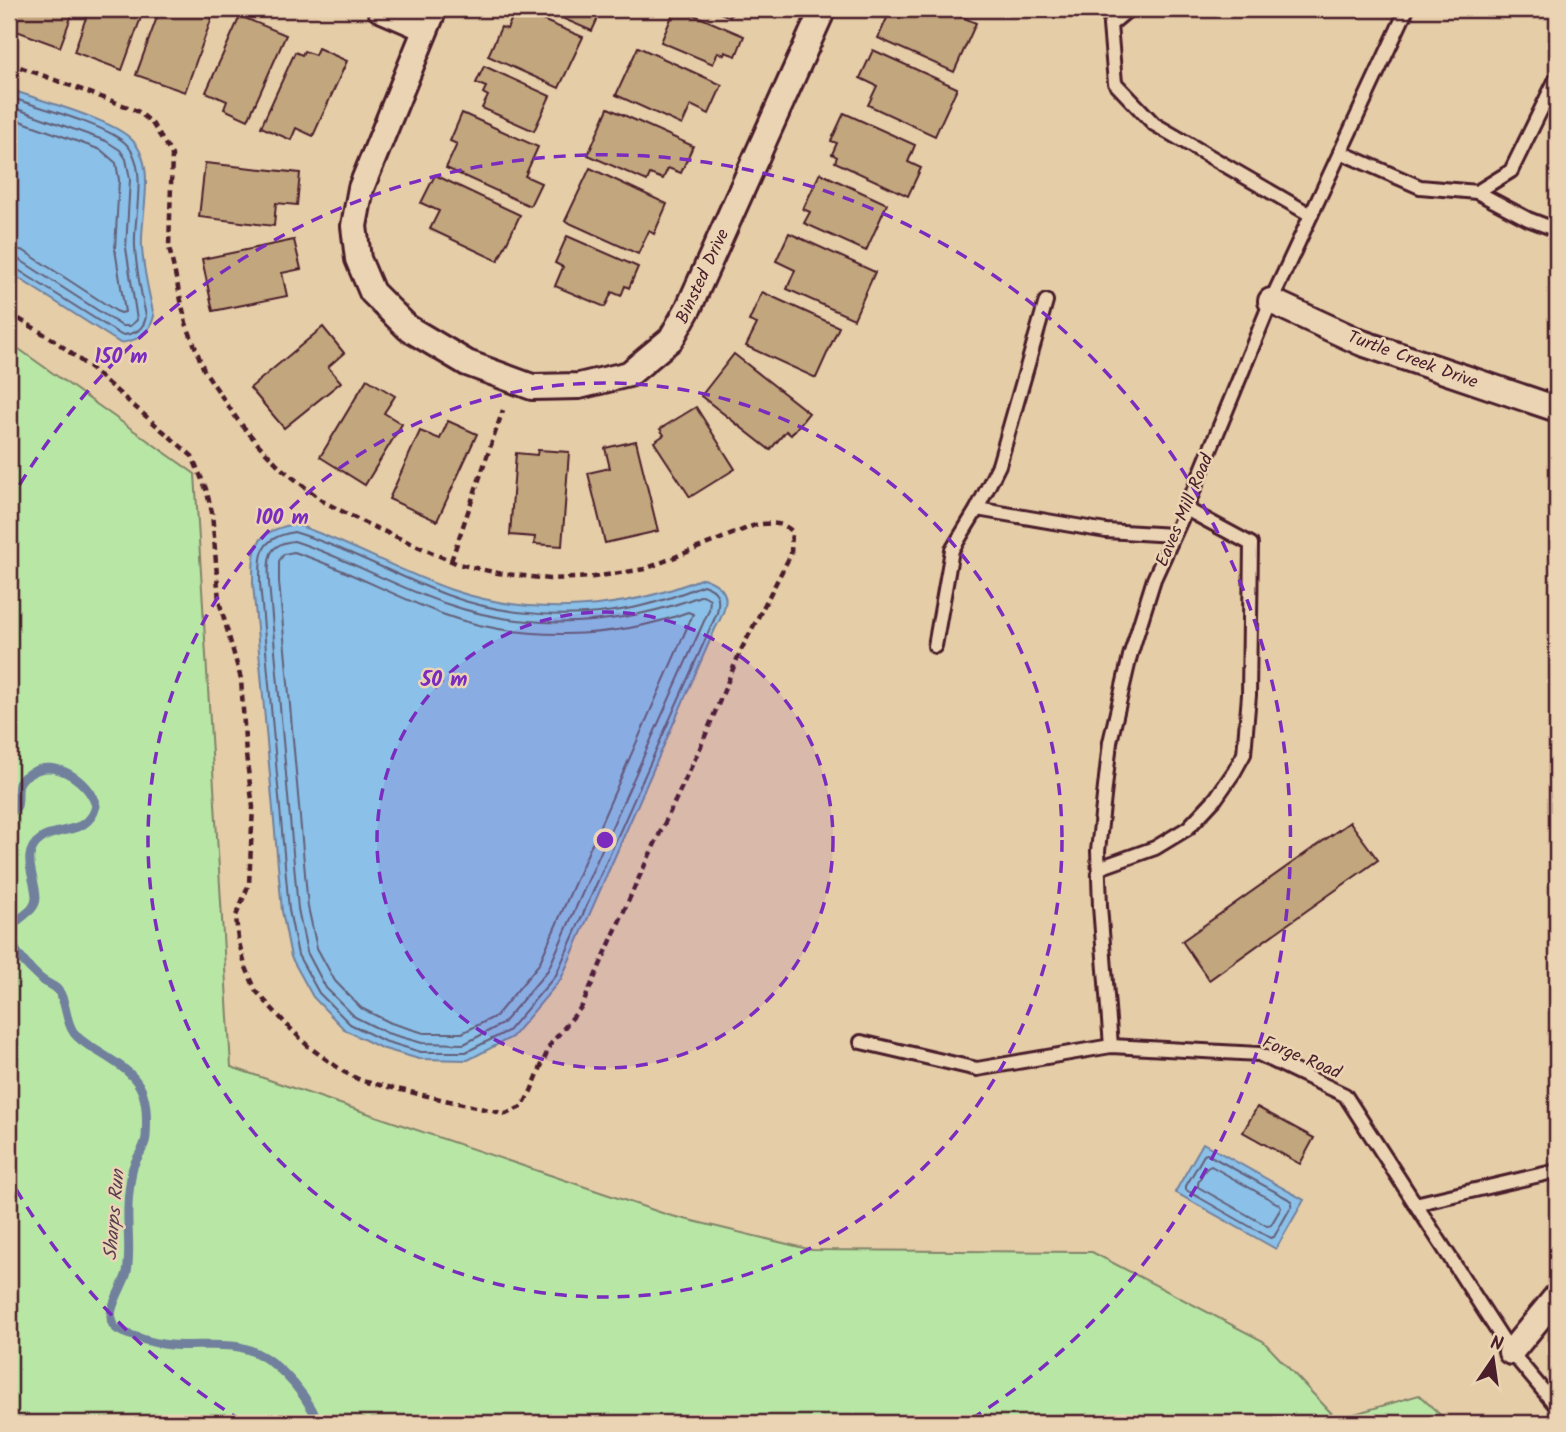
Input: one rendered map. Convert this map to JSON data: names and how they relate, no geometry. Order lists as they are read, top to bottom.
{
  "streets": {
    "street": ["Binsted Drive", "Turtle Creek Drive"],
    "lane": ["Eaves Mill Road", "Forge Road"]
  },
  "crossings": [
    ["Turtle Creek Drive", "Eaves Mill Road"],
    ["Eaves Mill Road", "Forge Road"]
  ],
  "water": ["Sharps Run"],
  "north": "top",
  "rings": ["150 m", "100 m", "50 m"]
}
